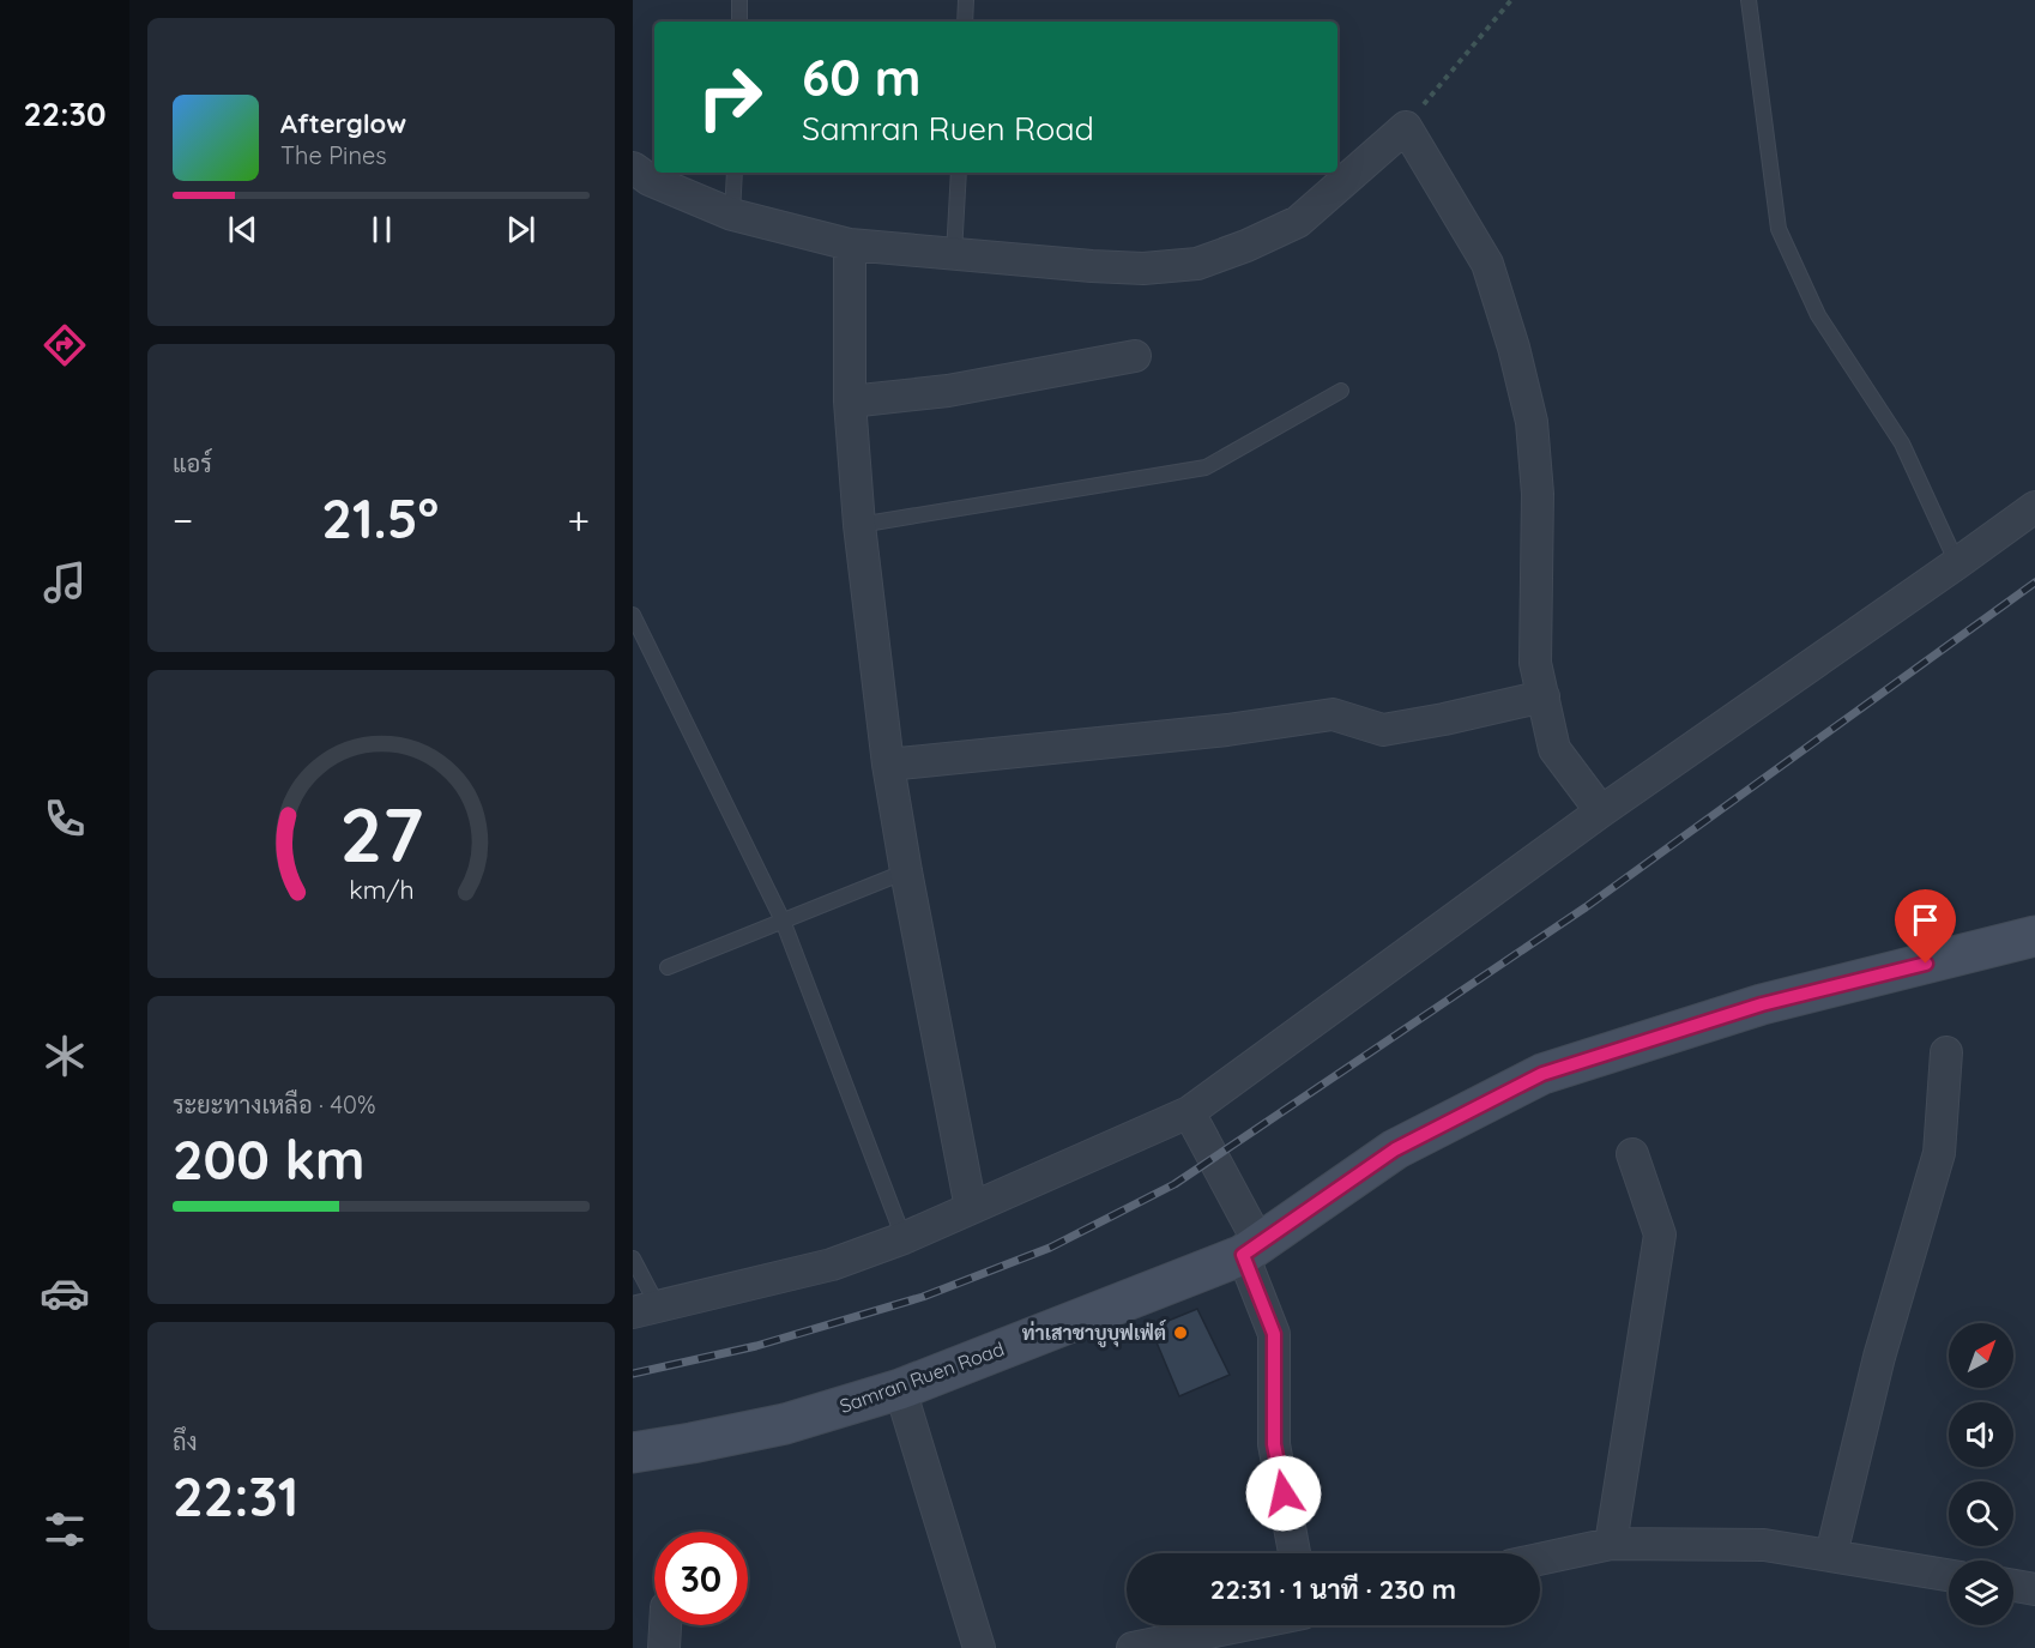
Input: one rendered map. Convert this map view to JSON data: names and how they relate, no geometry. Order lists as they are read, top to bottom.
{
  "streets": {
    "street": ["Samran Ruen Road"]
  },
  "places": ["ท่าเสาชาบูบุฟเฟ่ต์"],
  "north": "top right",
  "page": {
    "tabs": "22:30",
    "turn": ["60 m", "Samran Ruen Road"],
    "song": ["Afterglow", "The Pines"],
    "tile": [
      "แอร์",
      ["ระยะทางเหลือ · 40%", "200 km"],
      ["ถึง", "22:31"]
    ],
    "heat": ["−", "21.5°", "+"],
    "limit": "30",
    "trip": "22:31 · 1 นาที · 230 m",
    "gauge": ["27", "km/h"]
  }
}
